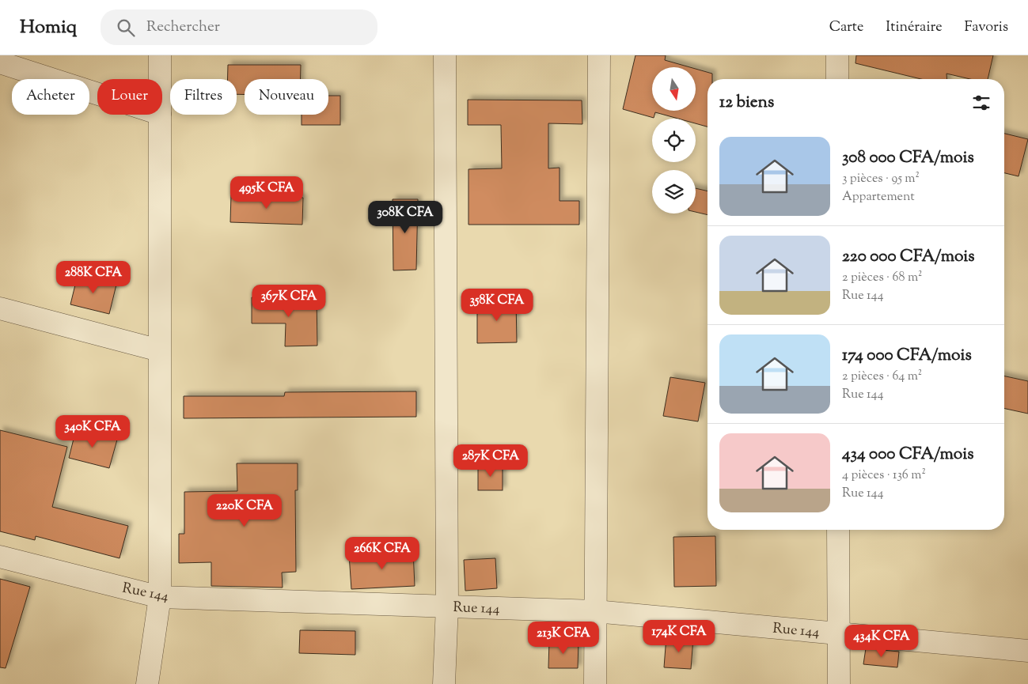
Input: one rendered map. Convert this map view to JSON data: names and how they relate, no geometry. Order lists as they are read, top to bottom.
{
  "streets": {
    "street": ["Rue 144"]
  },
  "north": "bottom",
  "page": {
    "header": "Homiq",
    "search": "Rechercher",
    "nav": ["Carte", "Itinéraire", "Favoris"],
    "chip": [
      "Acheter",
      "Louer",
      "Filtres",
      "Nouveau"
    ],
    "heading": "12 biens",
    "list": [
      {
        "name": "308 000 CFA/mois",
        "note": "3 pièces · 95 m² · Appartement"
      },
      {
        "name": "220 000 CFA/mois",
        "note": "2 pièces · 68 m² · Rue 144"
      },
      {
        "name": "174 000 CFA/mois",
        "note": "2 pièces · 64 m² · Rue 144"
      },
      {
        "name": "434 000 CFA/mois",
        "note": "4 pièces · 136 m² · Rue 144"
      }
    ],
    "price": [
      "495K CFA",
      "308K CFA",
      "288K CFA",
      "367K CFA",
      "358K CFA",
      "340K CFA",
      "287K CFA",
      "220K CFA",
      "266K CFA",
      "174K CFA",
      "213K CFA",
      "434K CFA"
    ]
  }
}
